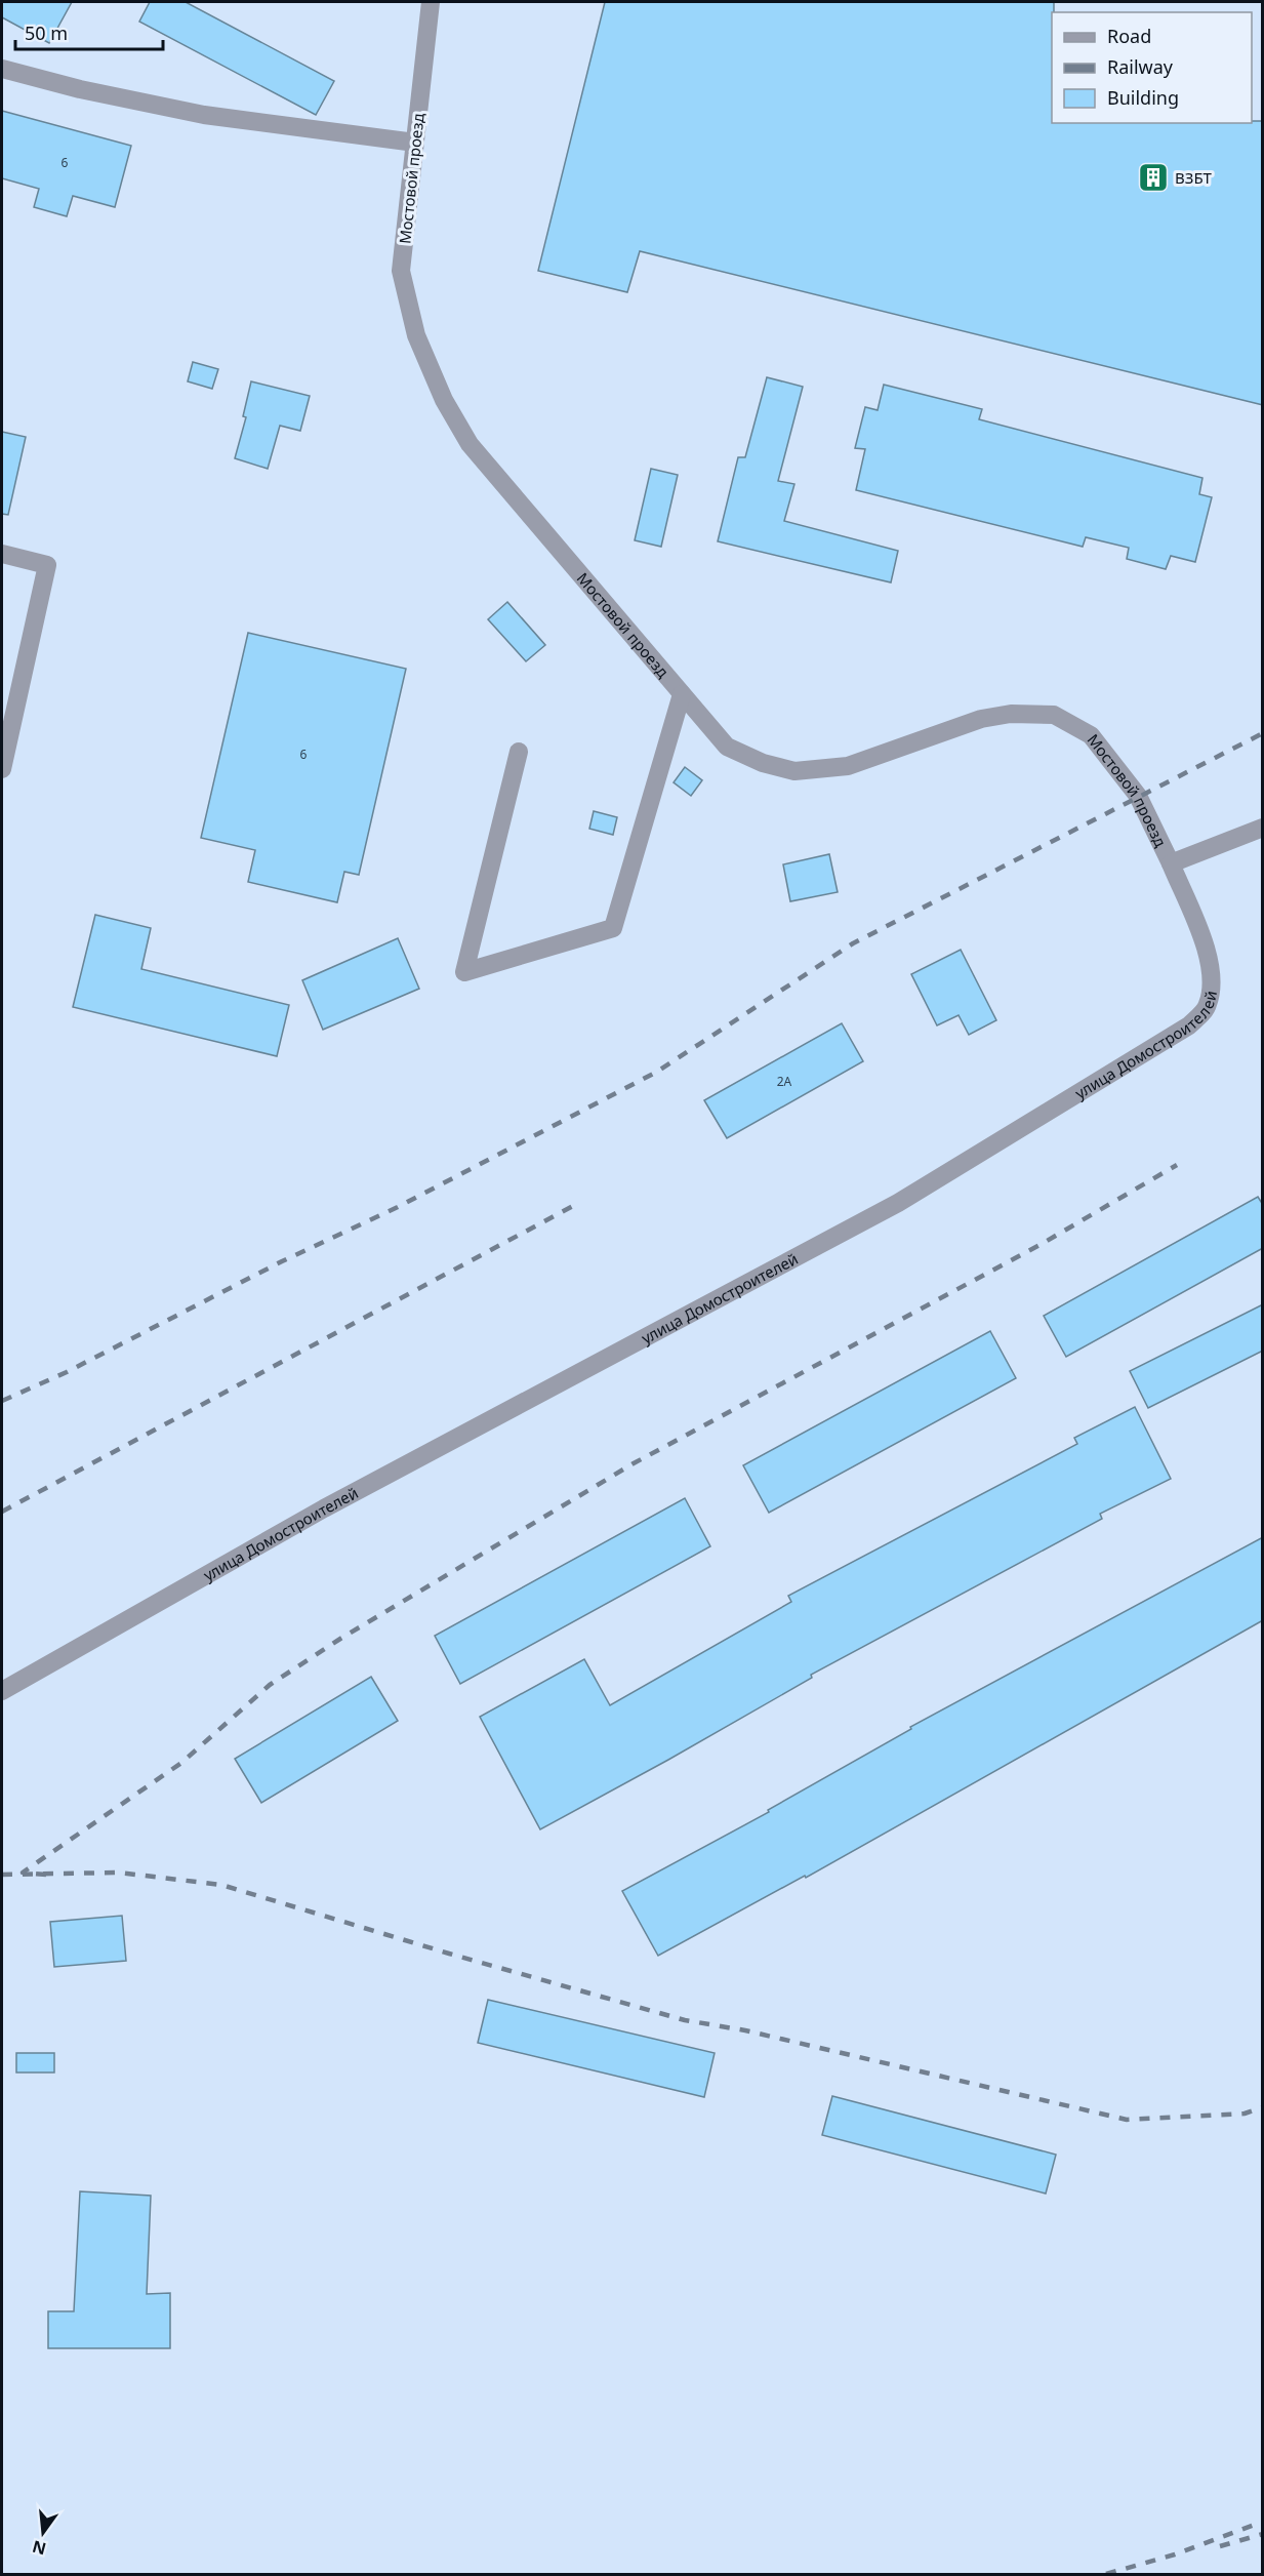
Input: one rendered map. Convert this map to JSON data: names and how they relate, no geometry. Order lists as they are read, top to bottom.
{
  "streets": {
    "street": ["Мостовой проезд", "улица Домостроителей"]
  },
  "crossings": [
    ["Мостовой проезд", "улица Домостроителей"]
  ],
  "places": {
    "building": ["ВЗБТ"]
  },
  "house_numbers": ["6", "6", "2А"],
  "legend": ["Road", "Railway", "Building"],
  "scale_bar": "50 m",
  "north": "bottom"
}
